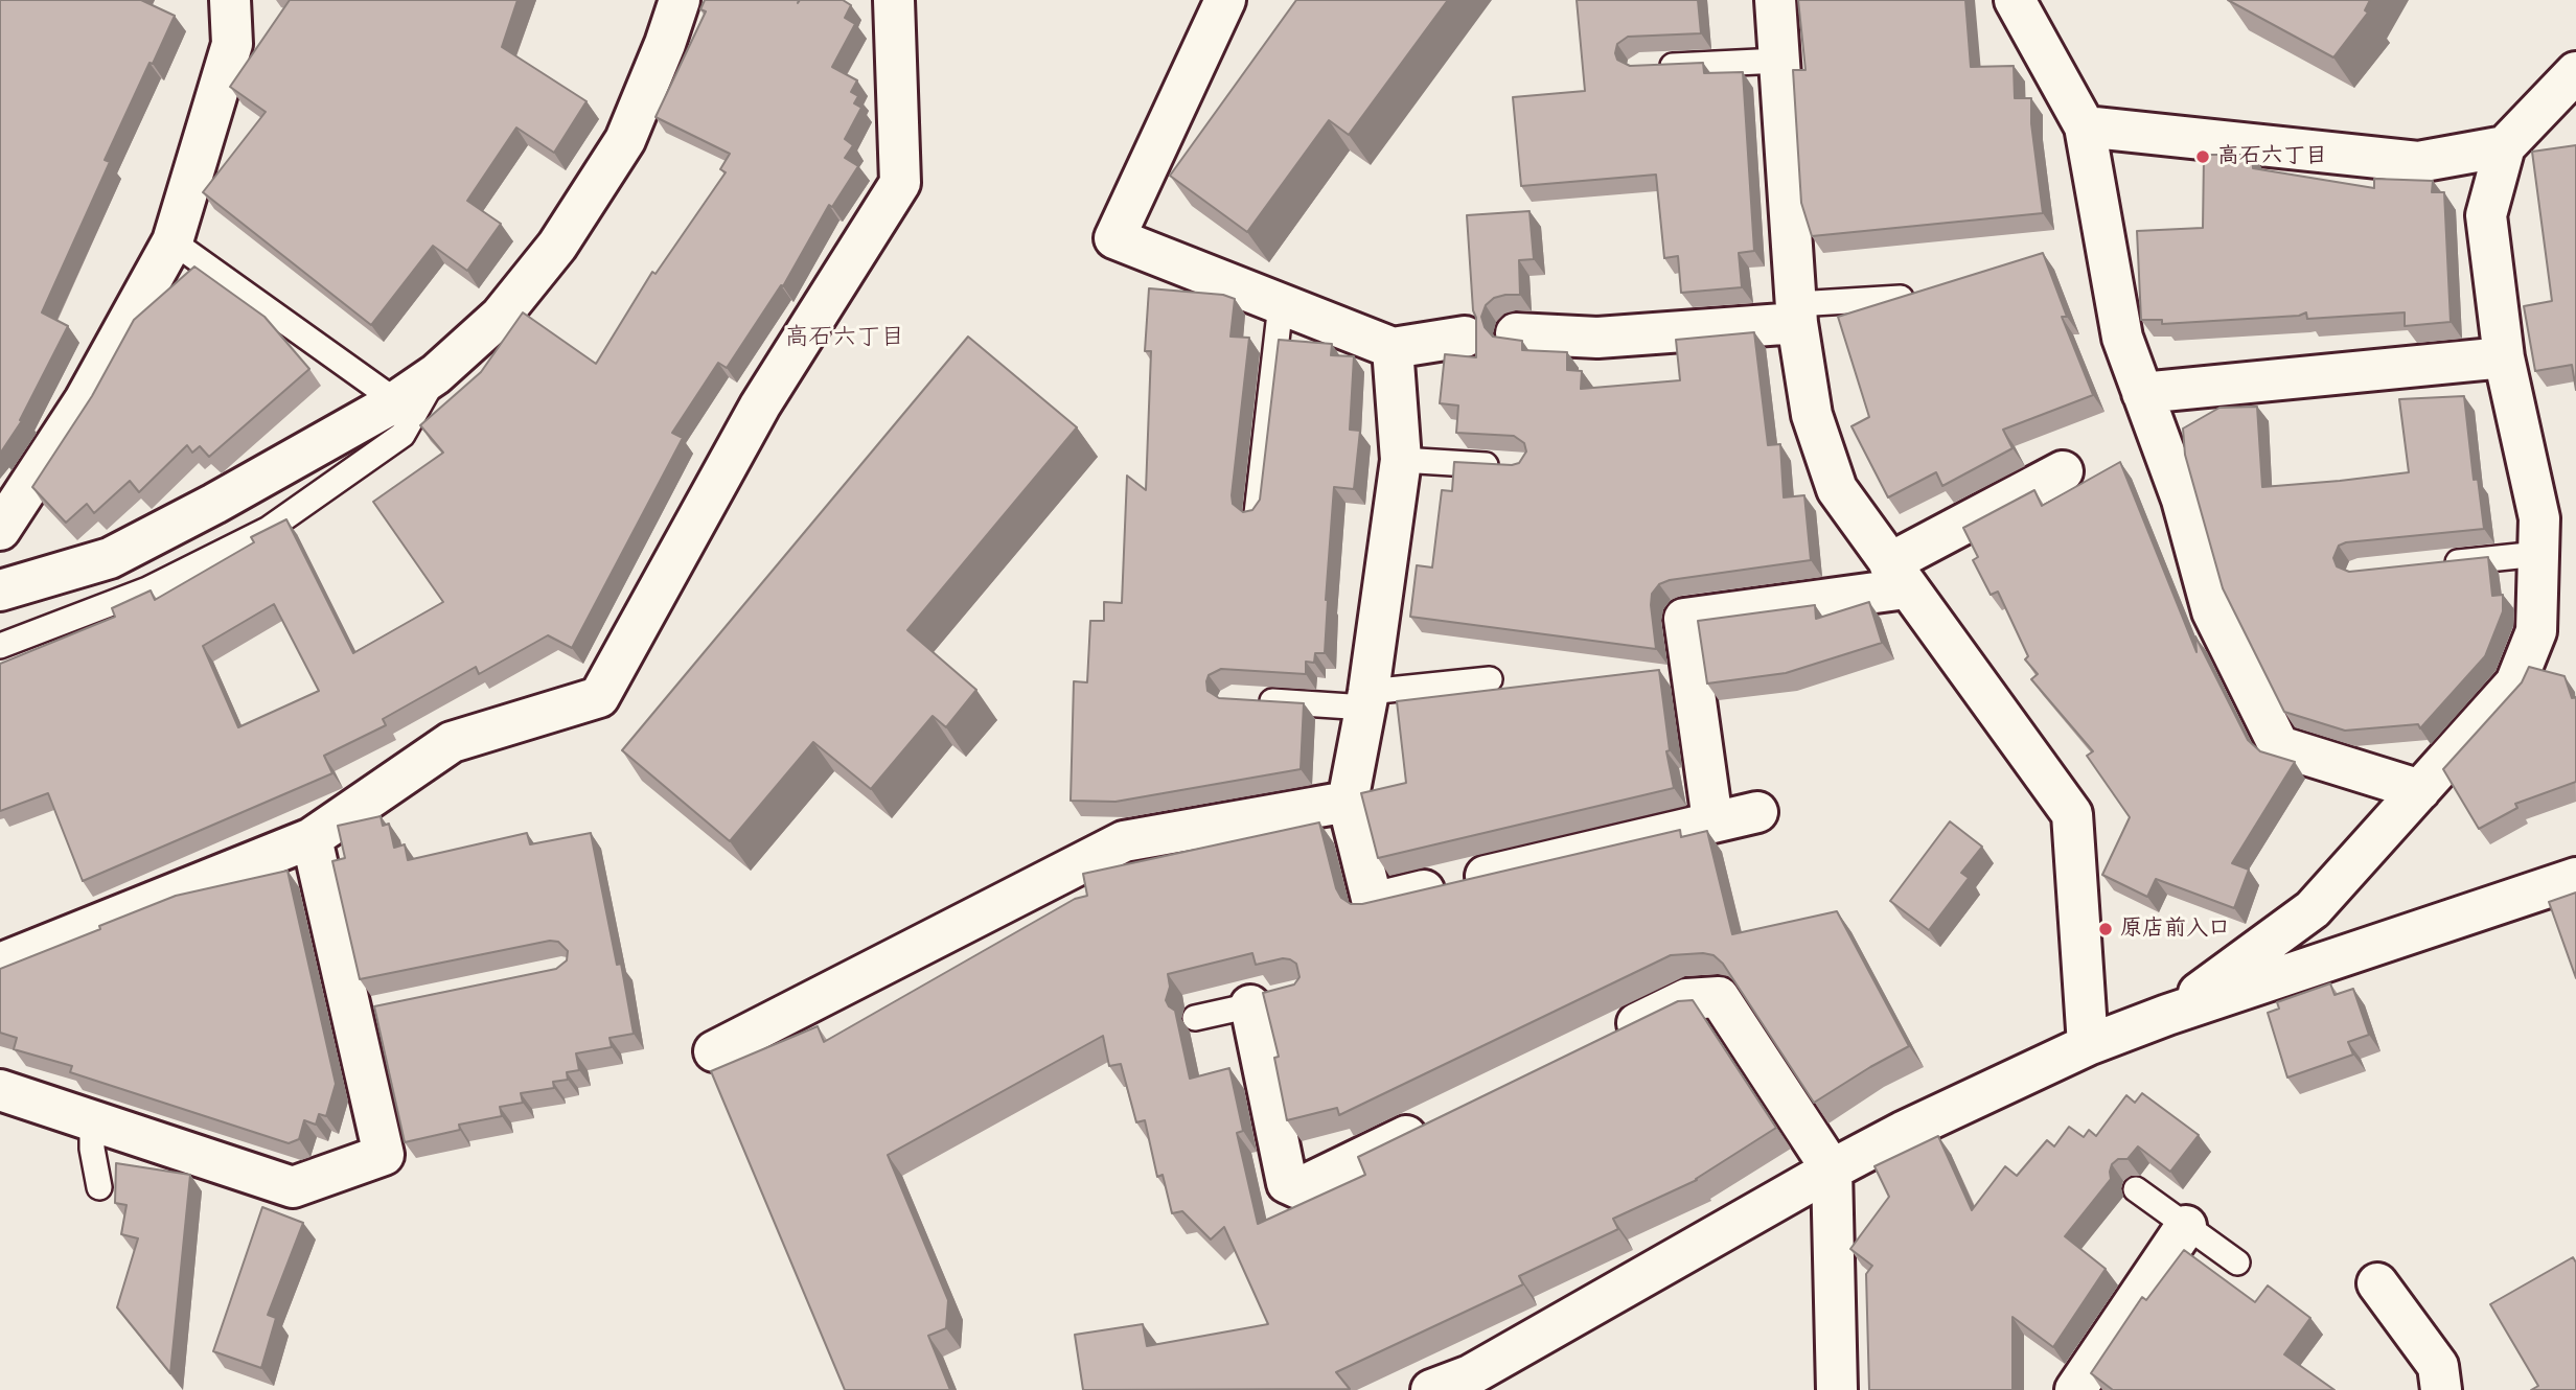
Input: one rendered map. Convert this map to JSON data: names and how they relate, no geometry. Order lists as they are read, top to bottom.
{
  "districts": ["高石六丁目"],
  "places": ["高石六丁目", "原店前入口"]
}
